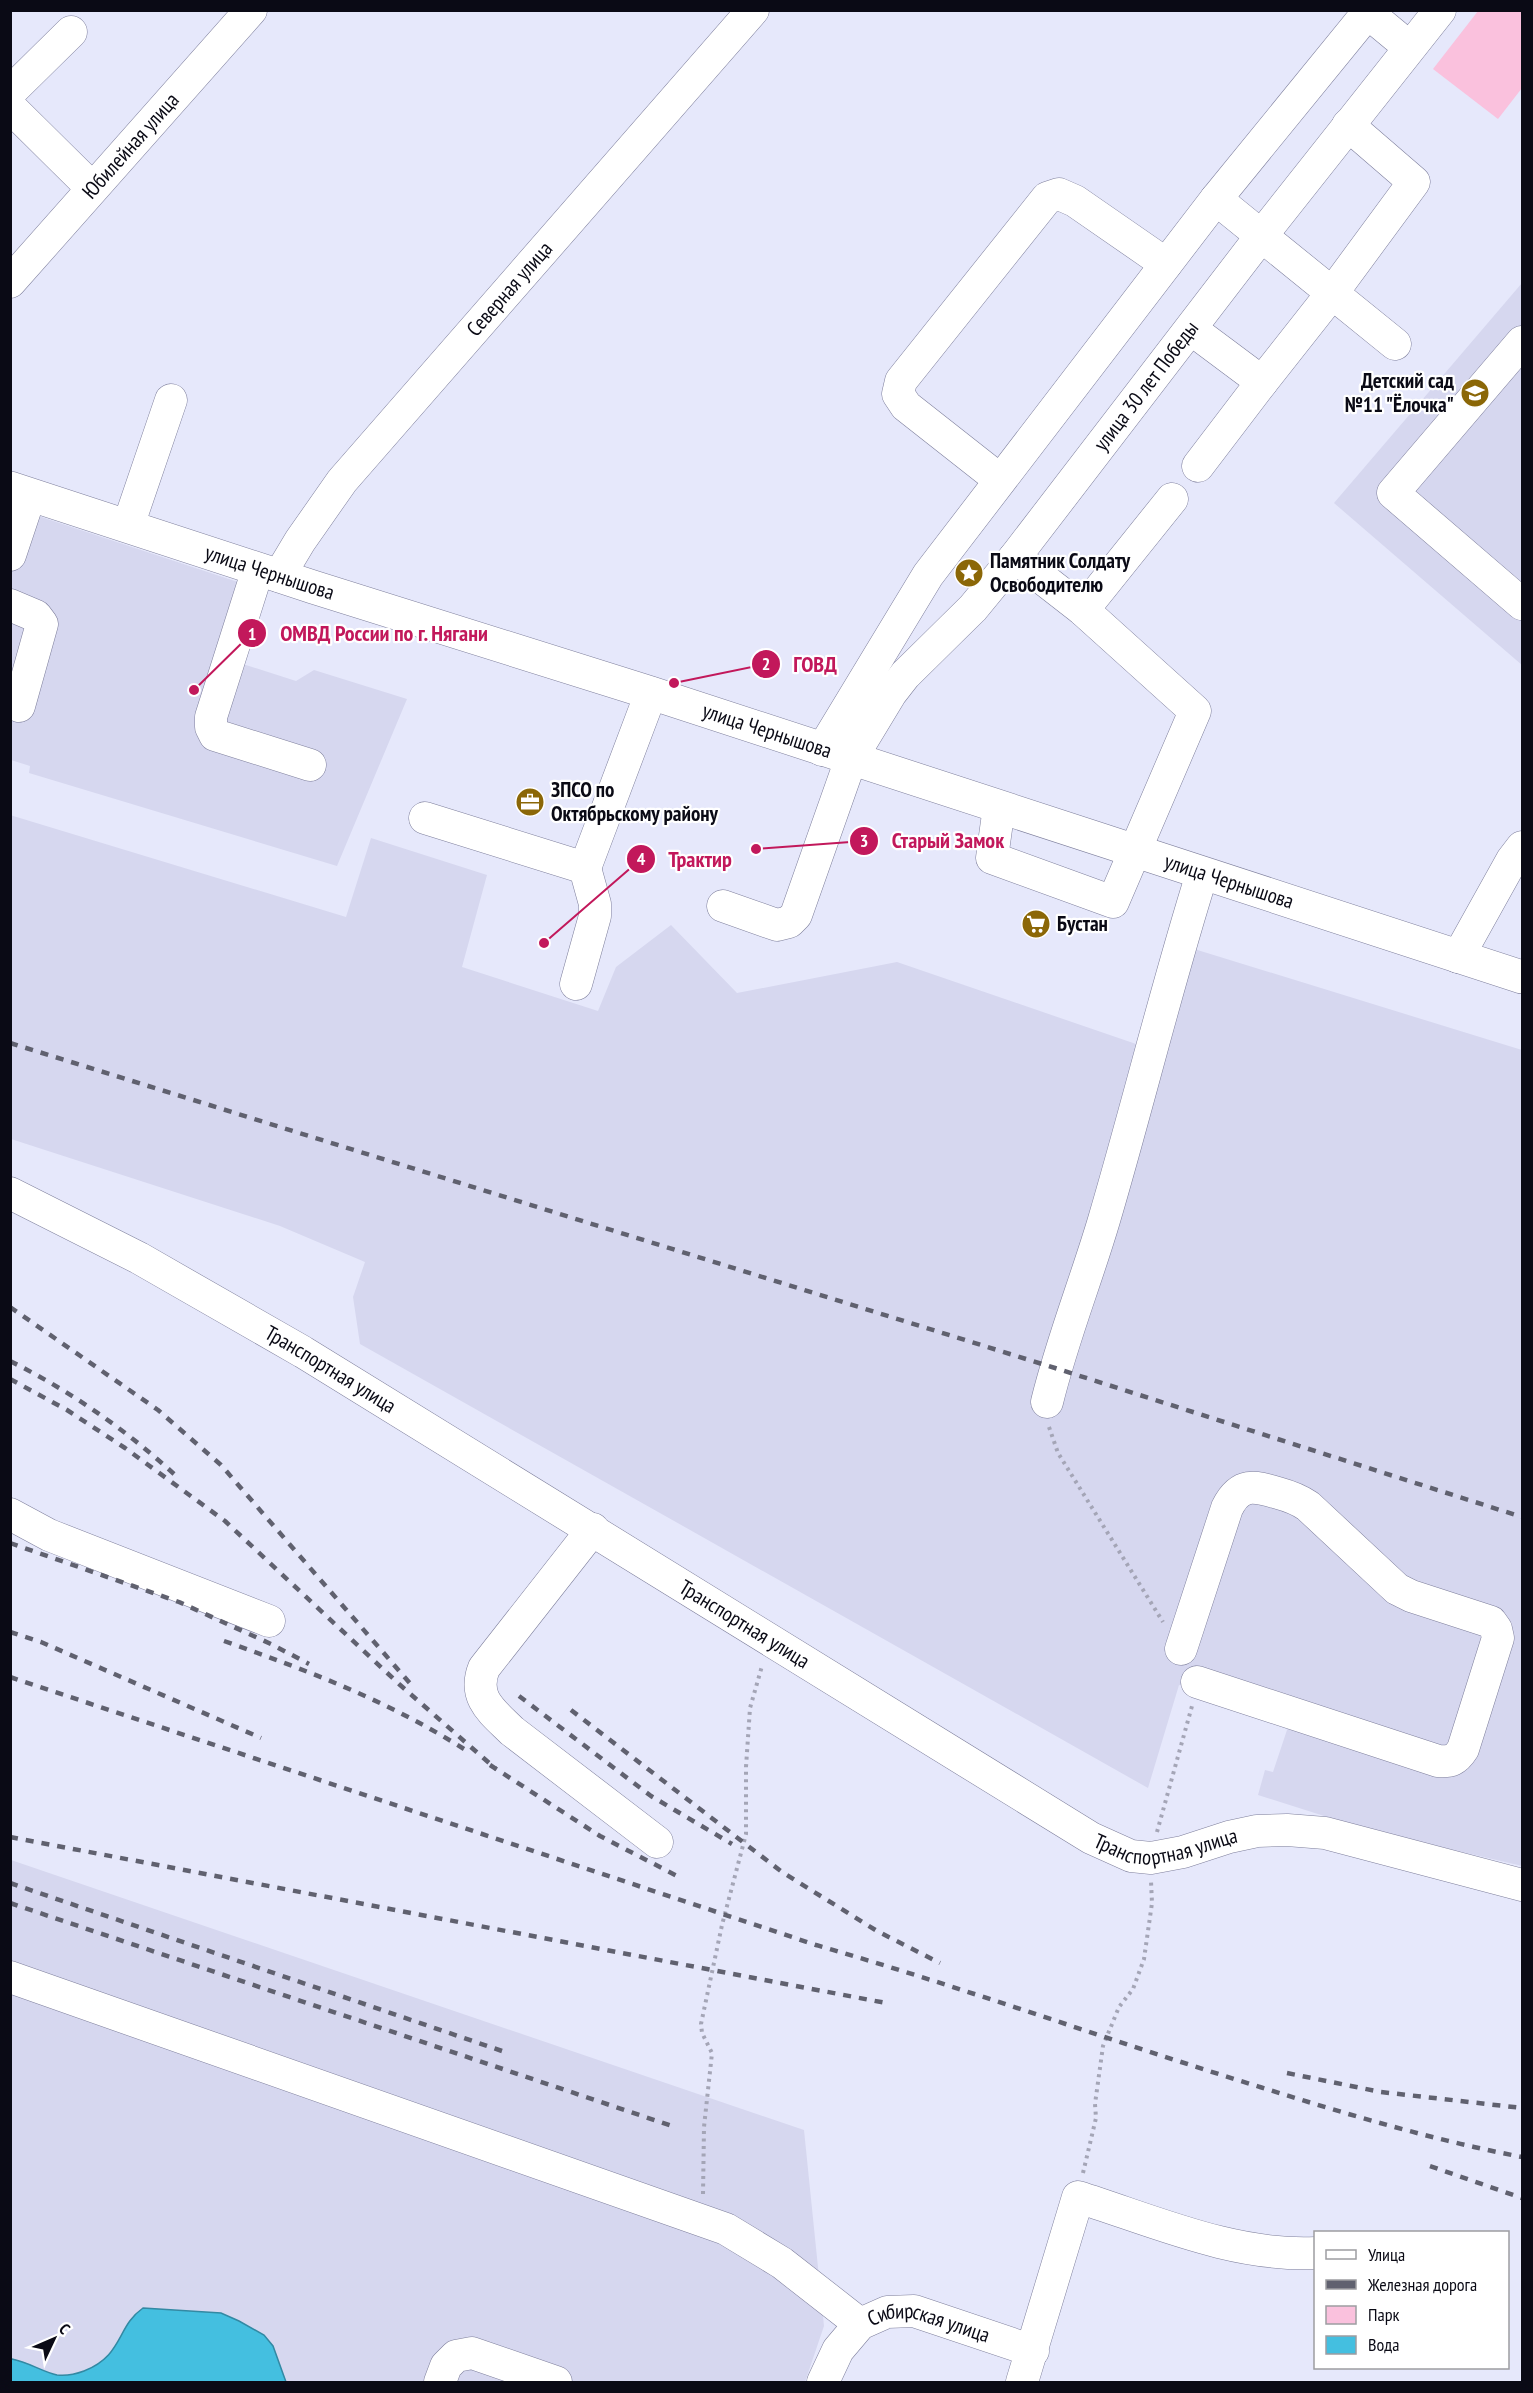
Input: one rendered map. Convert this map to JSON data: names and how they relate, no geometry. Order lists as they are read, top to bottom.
{
  "streets": {
    "main road": ["улица Чернышова"],
    "street": [
      "Юбилейная улица",
      "Северная улица",
      "улица 30 лет Победы",
      "Транспортная улица",
      "Сибирская улица"
    ]
  },
  "crossings": [
    ["Северная улица", "улица Чернышова"],
    ["улица 30 лет Победы", "улица Чернышова"]
  ],
  "places": {
    "school or university": ["Детский сад №11 \"Ёлочка\""],
    "place": ["Памятник Солдату Освободителю"],
    "other": [
      "ГОВД",
      "ОМВД России по г. Нягани",
      "Старый Замок",
      "Трактир"
    ],
    "office": ["ЗПСО по Октябрьскому району"],
    "supermarket": ["Бустан"]
  },
  "legend": [
    "Улица",
    "Железная дорога",
    "Парк",
    "Вода"
  ],
  "north": "top right"
}
